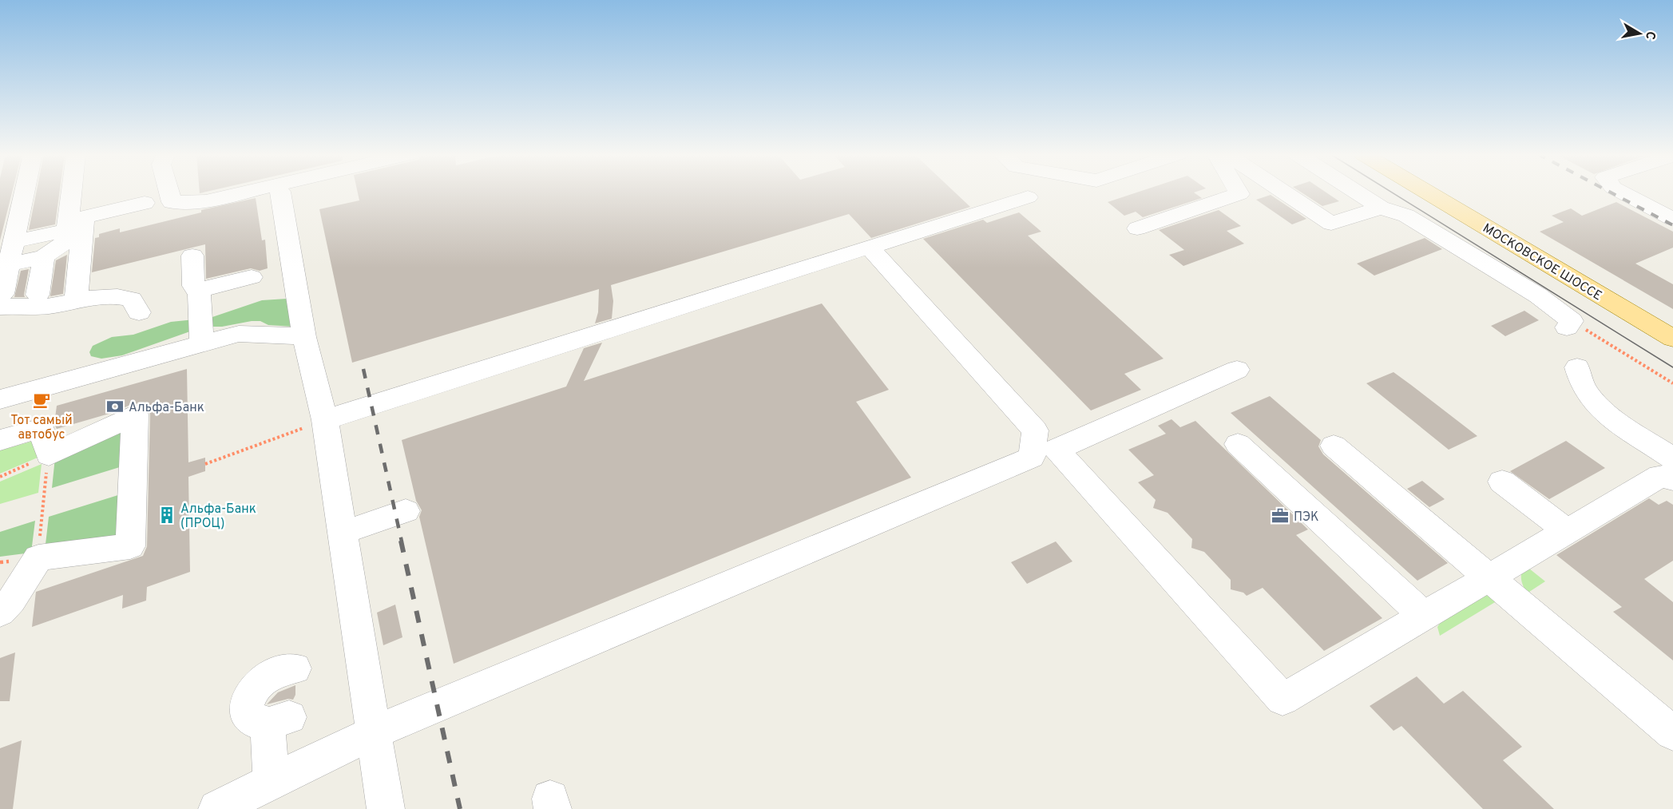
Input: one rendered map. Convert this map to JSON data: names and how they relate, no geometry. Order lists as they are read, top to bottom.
{
  "streets": {
    "main road": ["МОСКОВСКОЕ ШОССЕ"]
  },
  "places": {
    "cafe": ["Тот самый автобус"],
    "bank": ["Альфа-Банк"],
    "building": ["Альфа-Банк (ПРОЦ)"],
    "office": ["ПЭК"]
  },
  "north": "right"
}
